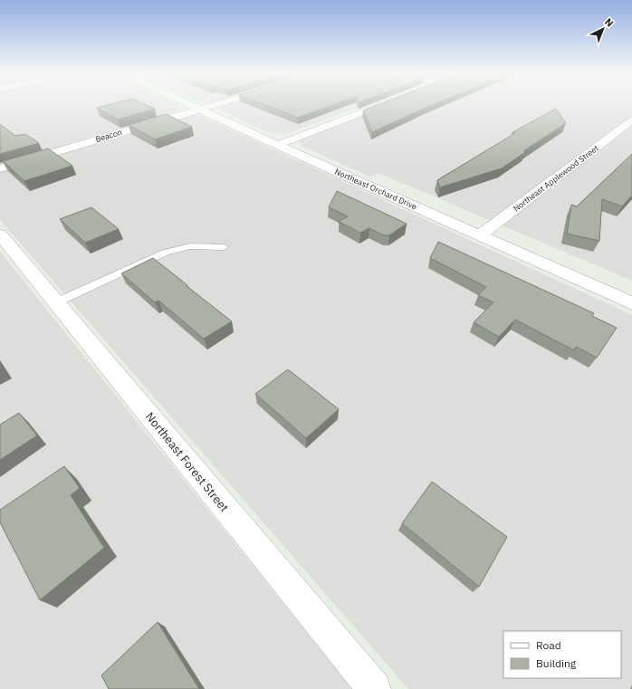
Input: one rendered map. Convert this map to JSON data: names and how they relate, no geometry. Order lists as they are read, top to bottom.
{
  "streets": {
    "street": [
      "Beacon",
      "Northeast Applewood Street",
      "Northeast Orchard Drive",
      "Northeast Forest Street"
    ]
  },
  "crossings": [
    ["Beacon", "Northeast Orchard Drive"],
    ["Northeast Applewood Street", "Northeast Orchard Drive"]
  ],
  "legend": ["Road", "Building"],
  "north": "top right"
}
